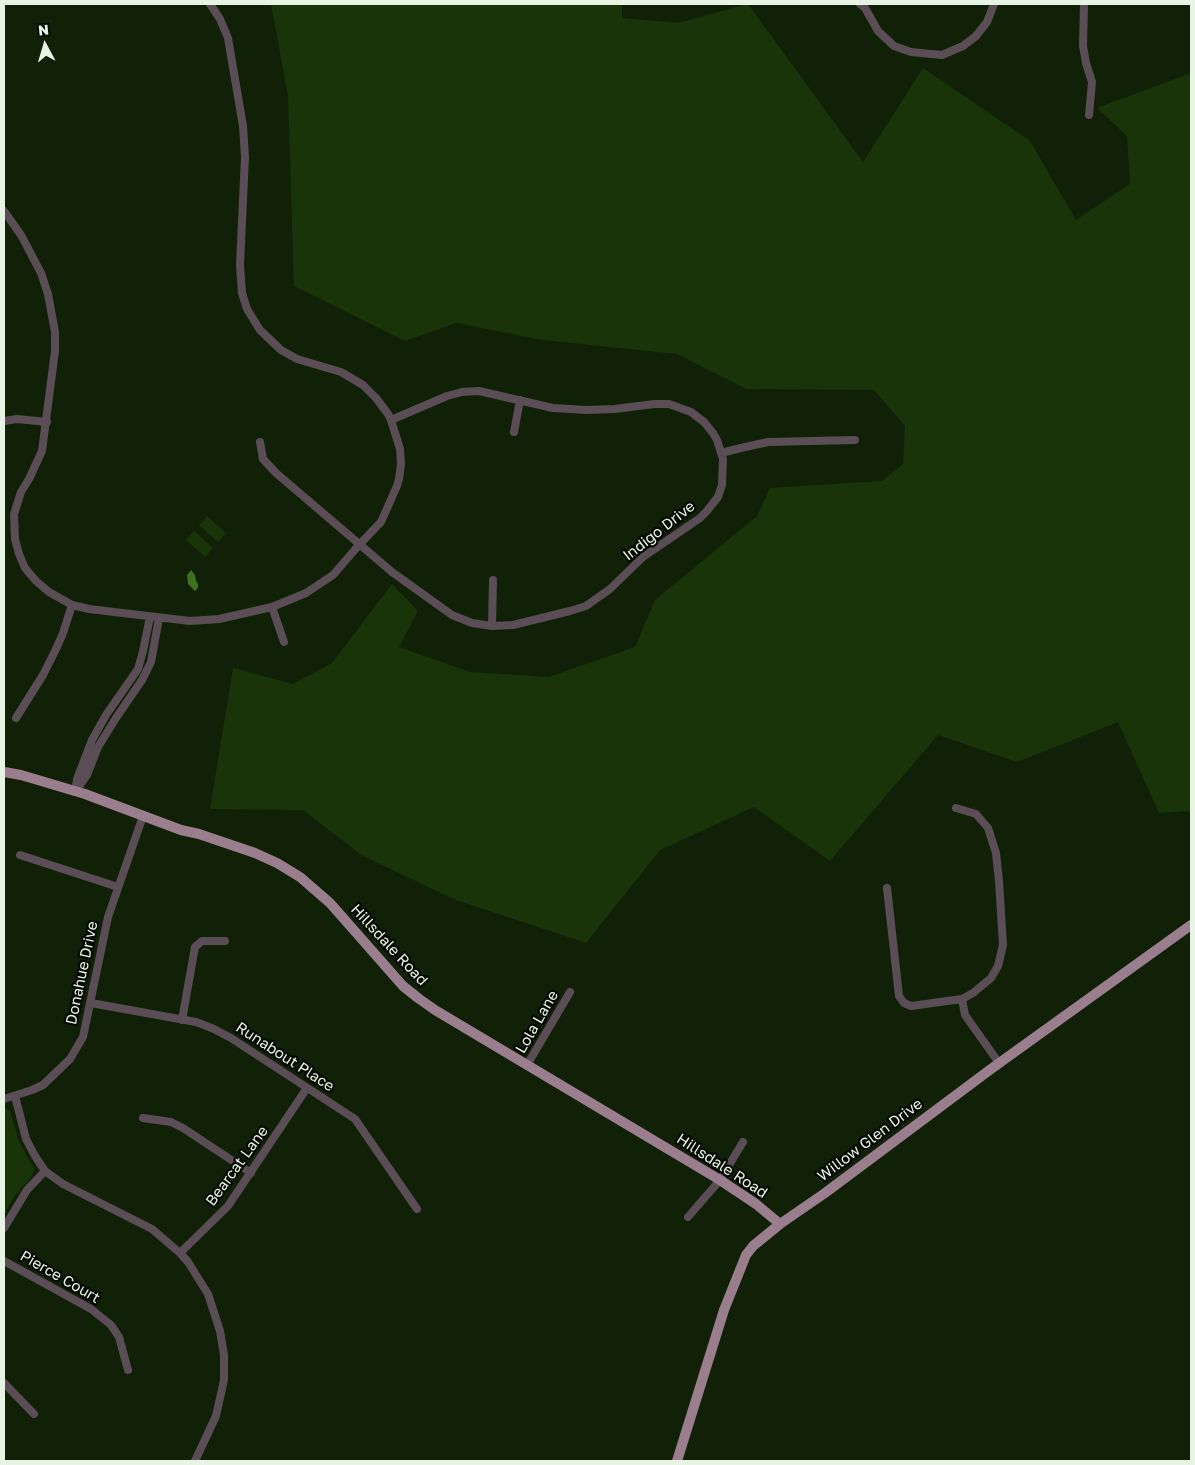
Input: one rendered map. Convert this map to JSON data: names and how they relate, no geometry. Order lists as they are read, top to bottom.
{
  "streets": {
    "main road": ["Hillsdale Road", "Willow Glen Drive"],
    "street": [
      "Indigo Drive",
      "Donahue Drive",
      "Lola Lane",
      "Runabout Place",
      "Bearcat Lane",
      "Pierce Court"
    ]
  },
  "crossings": [
    ["Hillsdale Road", "Donahue Drive"],
    ["Hillsdale Road", "Lola Lane"],
    ["Hillsdale Road", "Willow Glen Drive"],
    ["Donahue Drive", "Runabout Place"],
    ["Runabout Place", "Bearcat Lane"]
  ],
  "north": "top"
}
